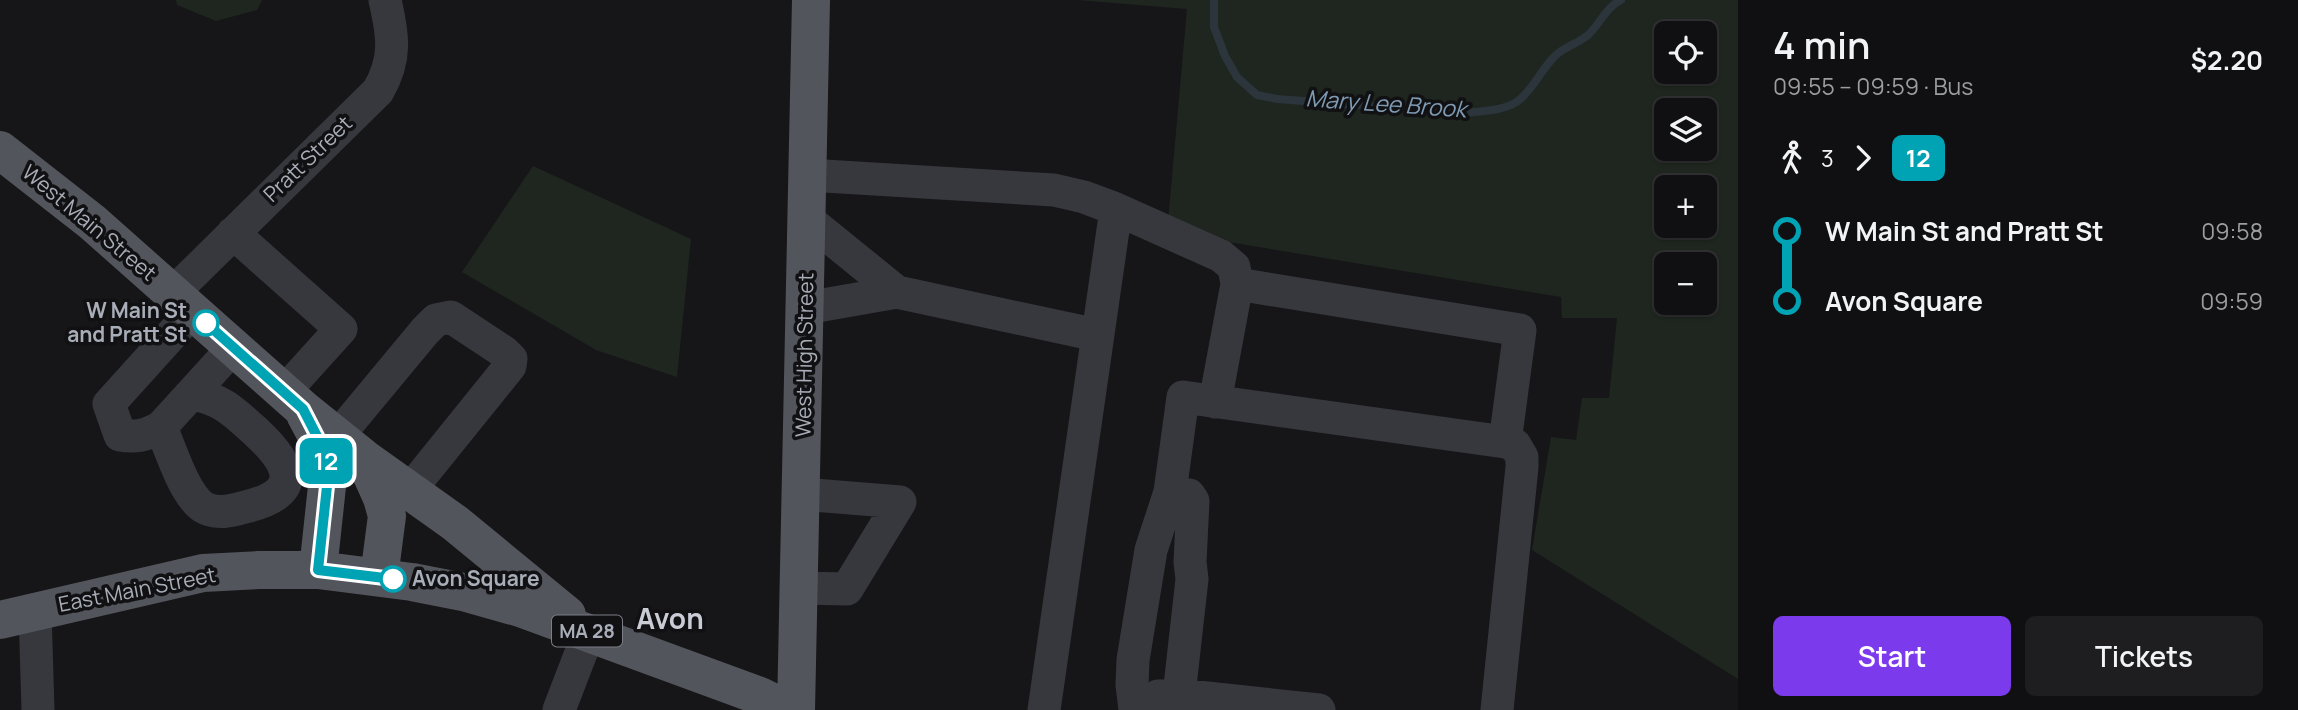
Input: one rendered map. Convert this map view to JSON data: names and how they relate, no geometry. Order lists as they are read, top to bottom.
{
  "streets": {
    "main road": [
      "West Main Street",
      "West High Street",
      "East Main Street",
      "MA 28"
    ],
    "street": ["Pratt Street"]
  },
  "crossings": [
    ["Pratt Street", "West Main Street"],
    ["West Main Street", "MA 28"],
    ["East Main Street", "MA 28"]
  ],
  "districts": ["Avon"],
  "water": ["Mary Lee Brook"],
  "places": ["W Main St and Pratt St", "Avon Square"],
  "lines": ["bus line 12"],
  "page": {
    "on_map": "12",
    "heading": ["4 min", "09:55 – 09:59 · Bus", "$2.20"],
    "map_buttons": ["+", "−"],
    "legs": ["3", "12"],
    "list": [
      {
        "name": "W Main St and Pratt St",
        "value": "09:58"
      },
      {
        "name": "Avon Square",
        "value": "09:59"
      }
    ],
    "buttons": ["Start", "Tickets"]
  }
}
